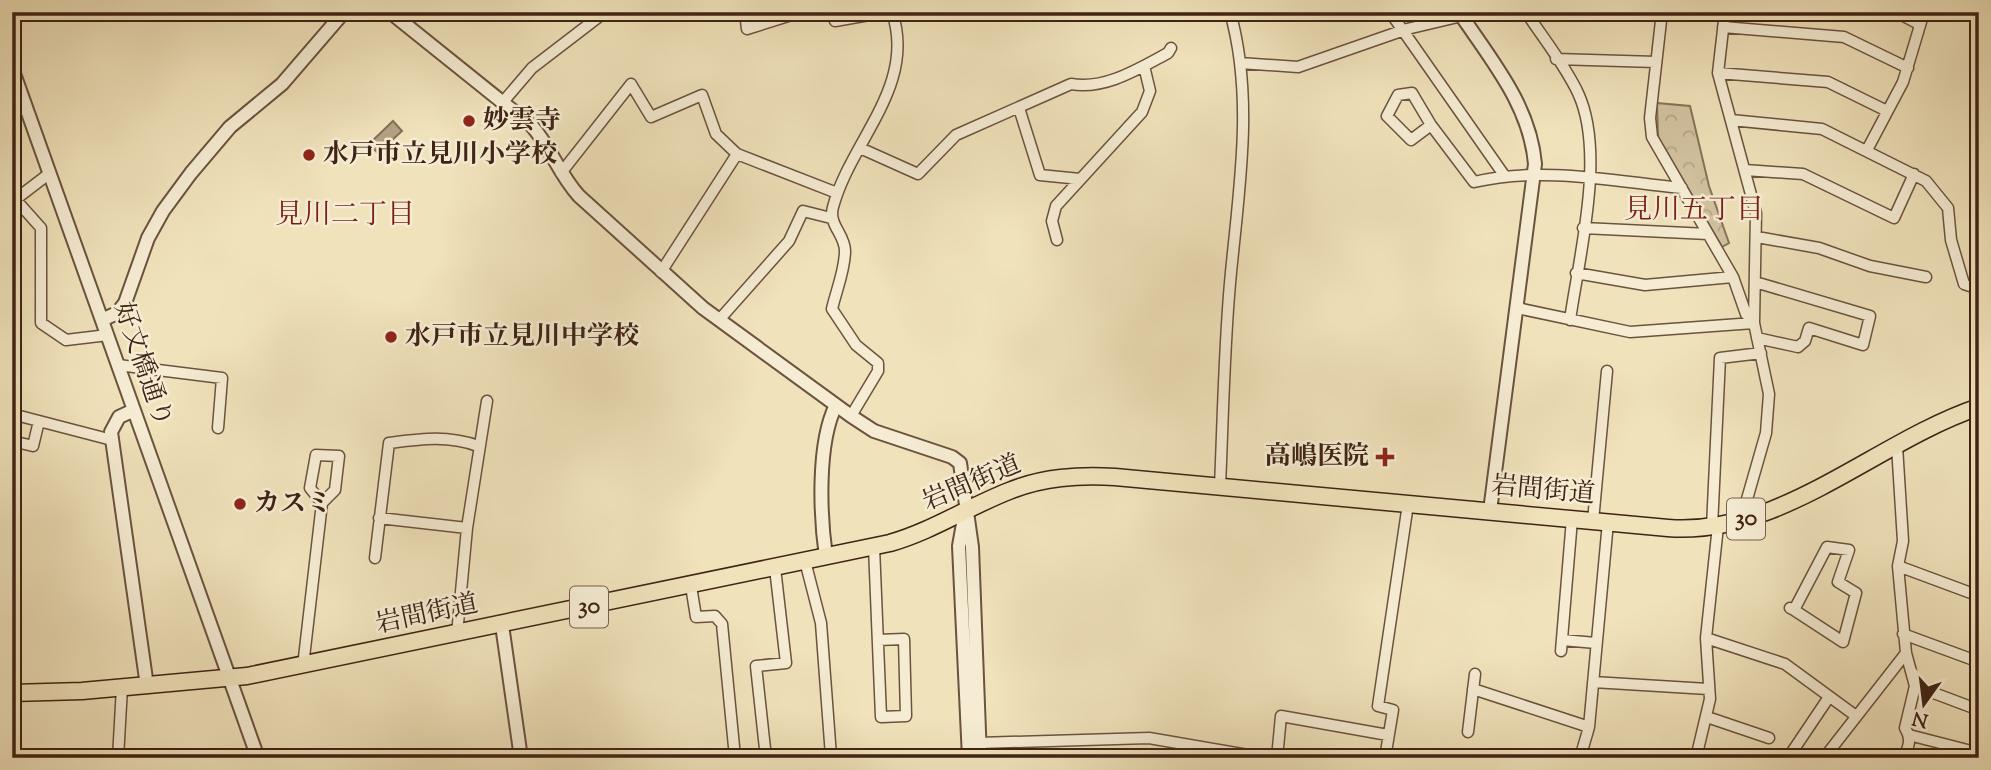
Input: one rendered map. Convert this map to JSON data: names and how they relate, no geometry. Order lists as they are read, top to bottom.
{
  "streets": {
    "main road": ["岩間街道", "30"],
    "street": ["好文橋通り"]
  },
  "crossings": [
    ["好文橋通り", "岩間街道"]
  ],
  "districts": ["見川五丁目", "見川二丁目"],
  "places": {
    "other": [
      "妙雲寺",
      "水戸市立見川小学校",
      "水戸市立見川中学校",
      "カスミ"
    ],
    "health": ["高嶋医院"]
  },
  "north": "bottom"
}
